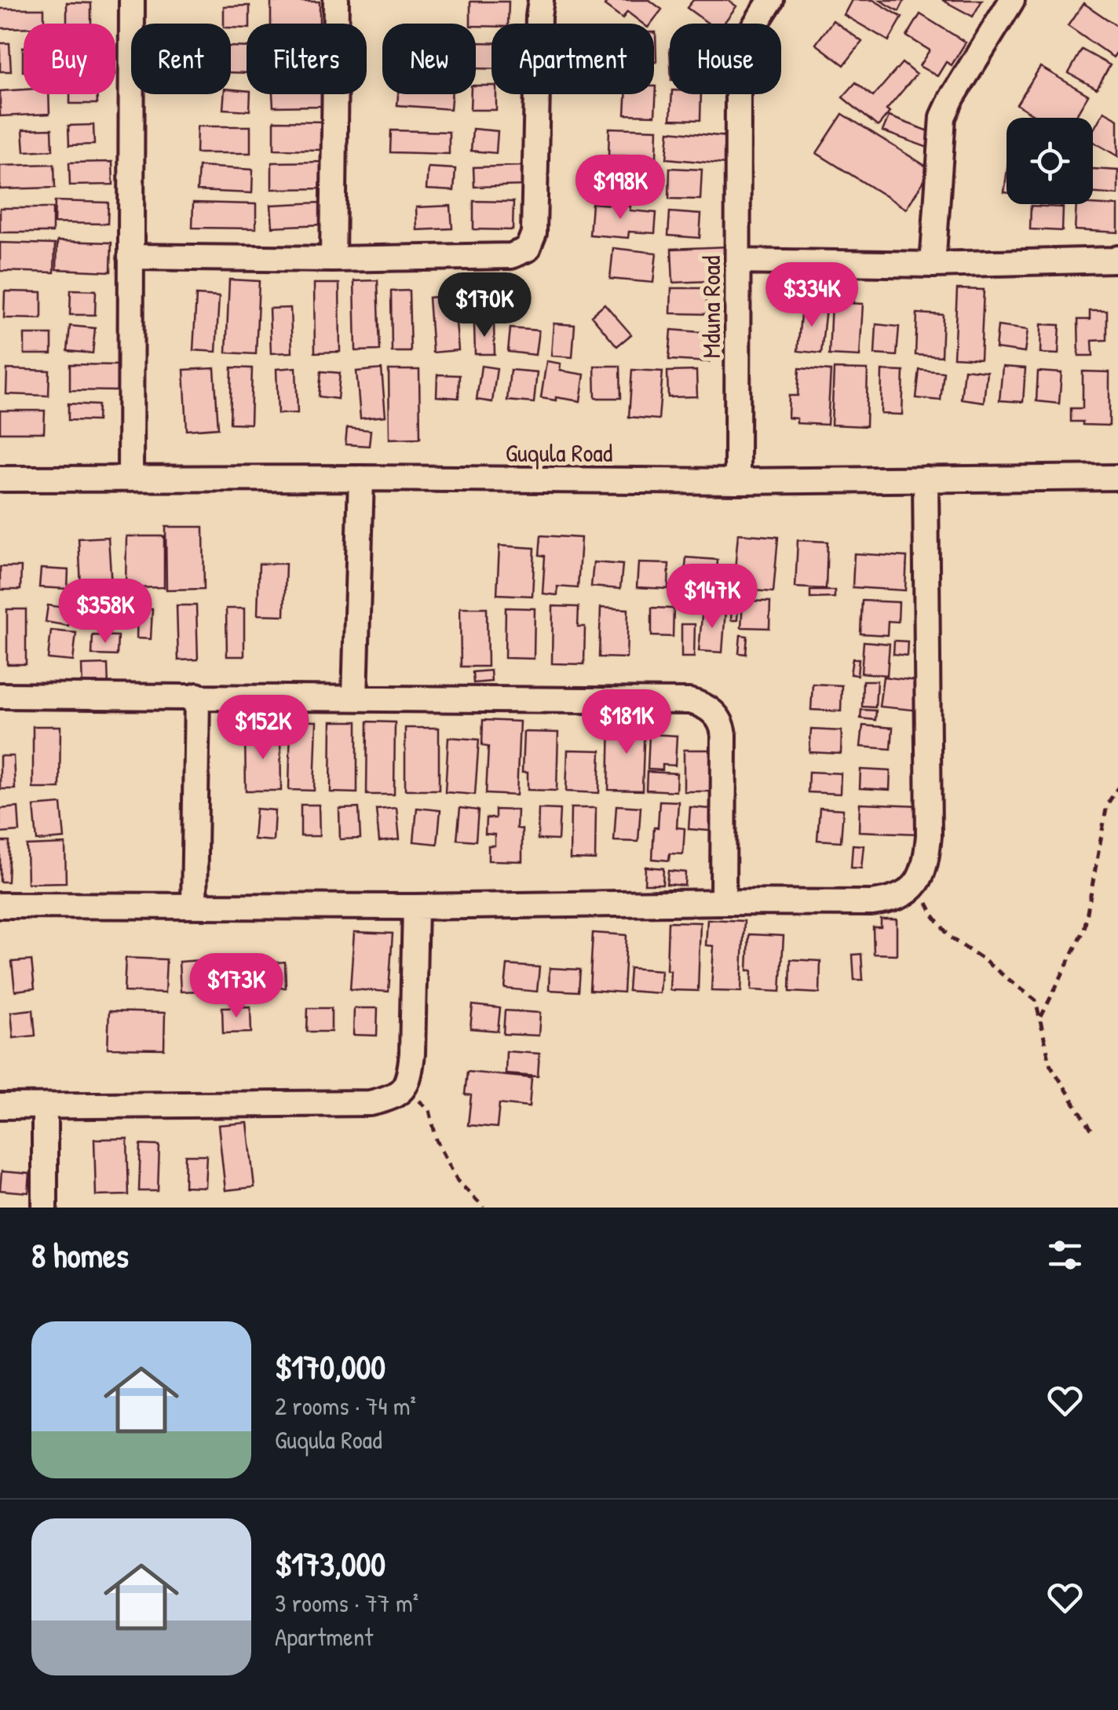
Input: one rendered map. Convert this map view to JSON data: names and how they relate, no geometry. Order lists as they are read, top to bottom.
{
  "streets": {
    "street": ["Mduna Road", "Guqula Road"]
  },
  "crossings": [
    ["Mduna Road", "Guqula Road"]
  ],
  "page": {
    "chip": [
      "Buy",
      "Rent",
      "Filters",
      "New",
      "Apartment",
      "House"
    ],
    "price": [
      "$198K",
      "$334K",
      "$170K",
      "$147K",
      "$358K",
      "$181K",
      "$152K",
      "$173K"
    ],
    "heading": "8 homes",
    "list": [
      {
        "name": "$170,000",
        "note": "2 rooms · 74 m² · Guqula Road"
      },
      {
        "name": "$173,000",
        "note": "3 rooms · 77 m² · Apartment"
      }
    ]
  }
}
